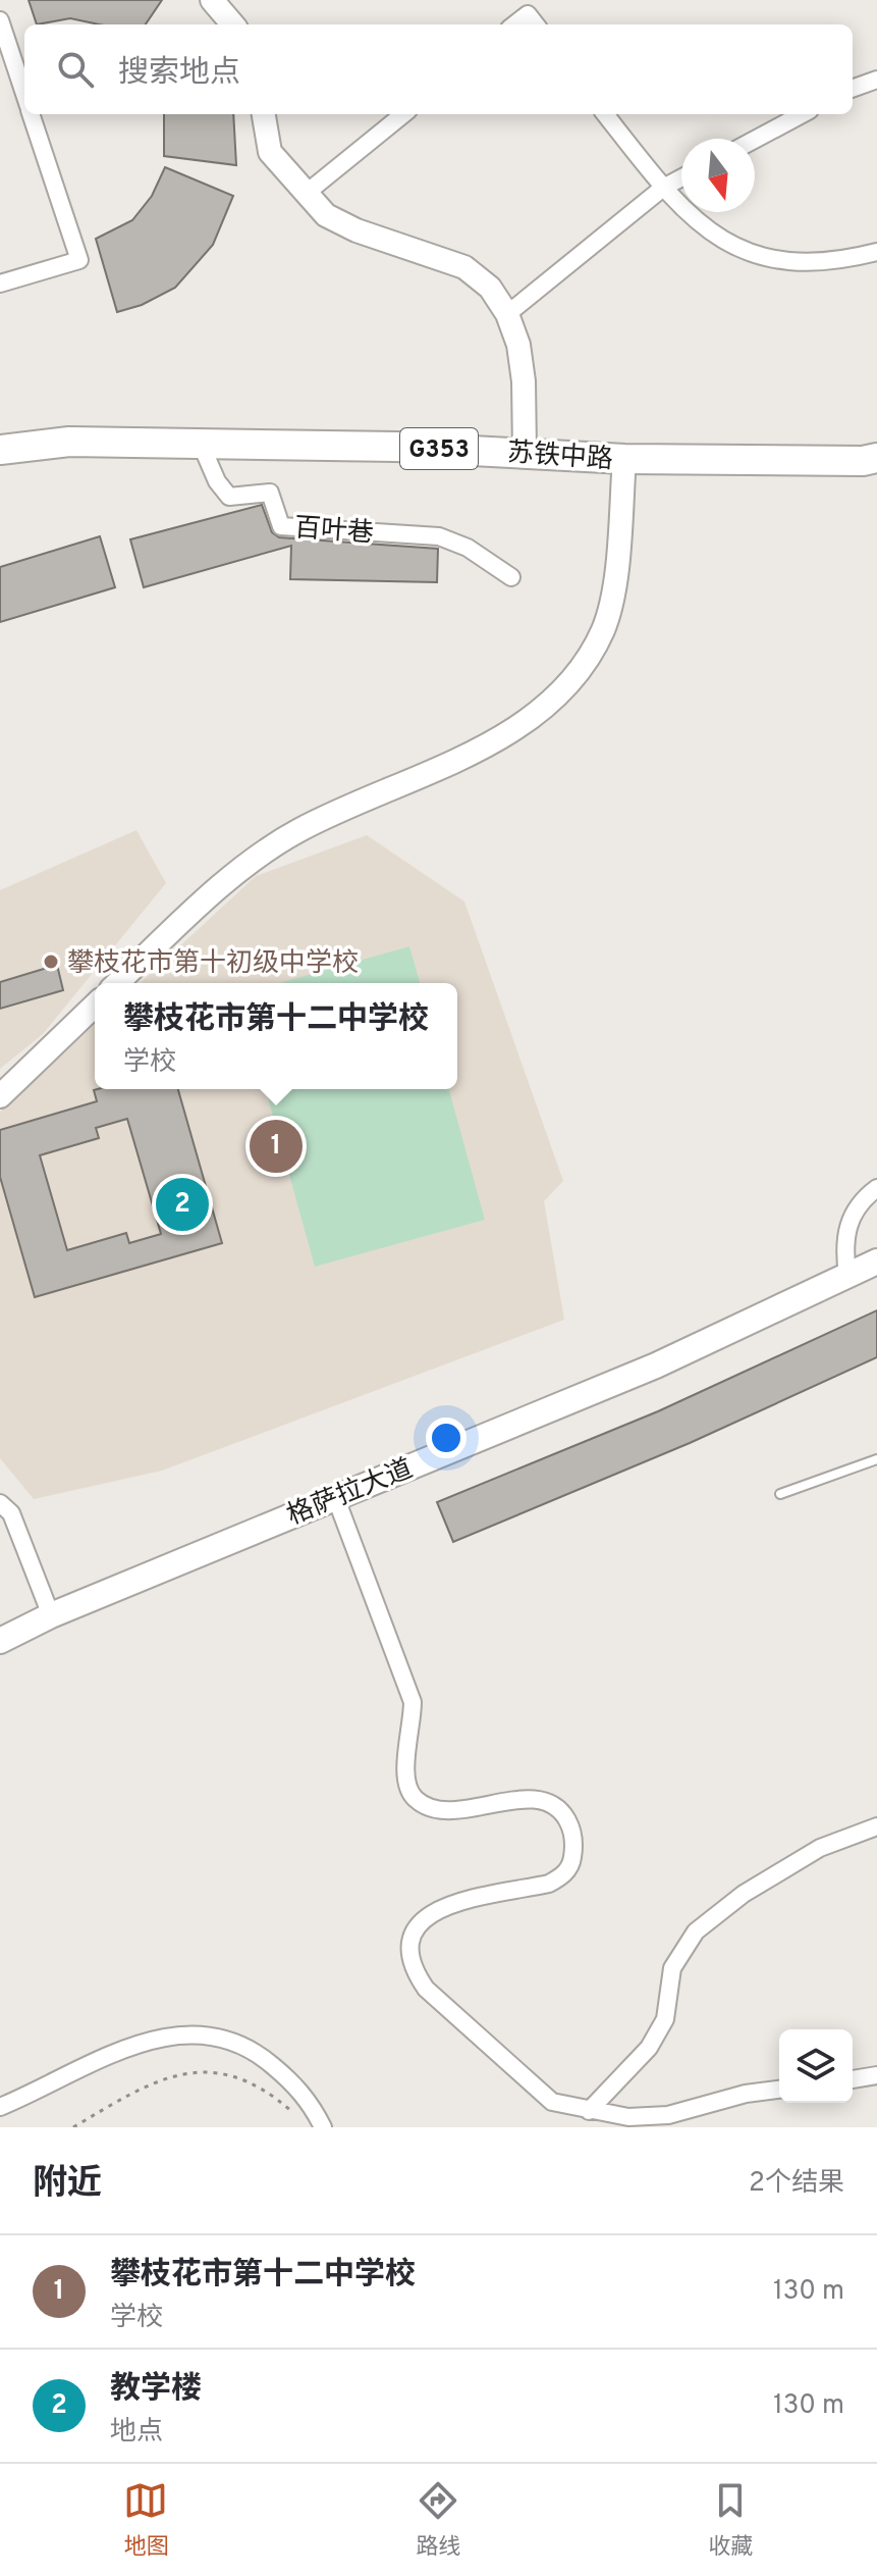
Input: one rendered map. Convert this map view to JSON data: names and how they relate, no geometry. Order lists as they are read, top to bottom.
{
  "streets": {
    "highway": ["G353", "苏铁中路"],
    "main road": ["格萨拉大道"],
    "street": ["百叶巷"]
  },
  "crossings": [
    ["苏铁中路", "百叶巷"]
  ],
  "places": ["攀枝花市第十初级中学校"],
  "north": "bottom",
  "page": {
    "search": "搜索地点",
    "popup": ["攀枝花市第十二中学校", "学校"],
    "pins": ["1", "2"],
    "heading": ["附近", "2个结果"],
    "list": [
      {
        "mark": "1",
        "name": "攀枝花市第十二中学校",
        "note": "学校",
        "value": "130 m"
      },
      {
        "mark": "2",
        "name": "教学楼",
        "note": "地点",
        "value": "130 m"
      }
    ],
    "nav": ["地图", "路线", "收藏"]
  }
}
